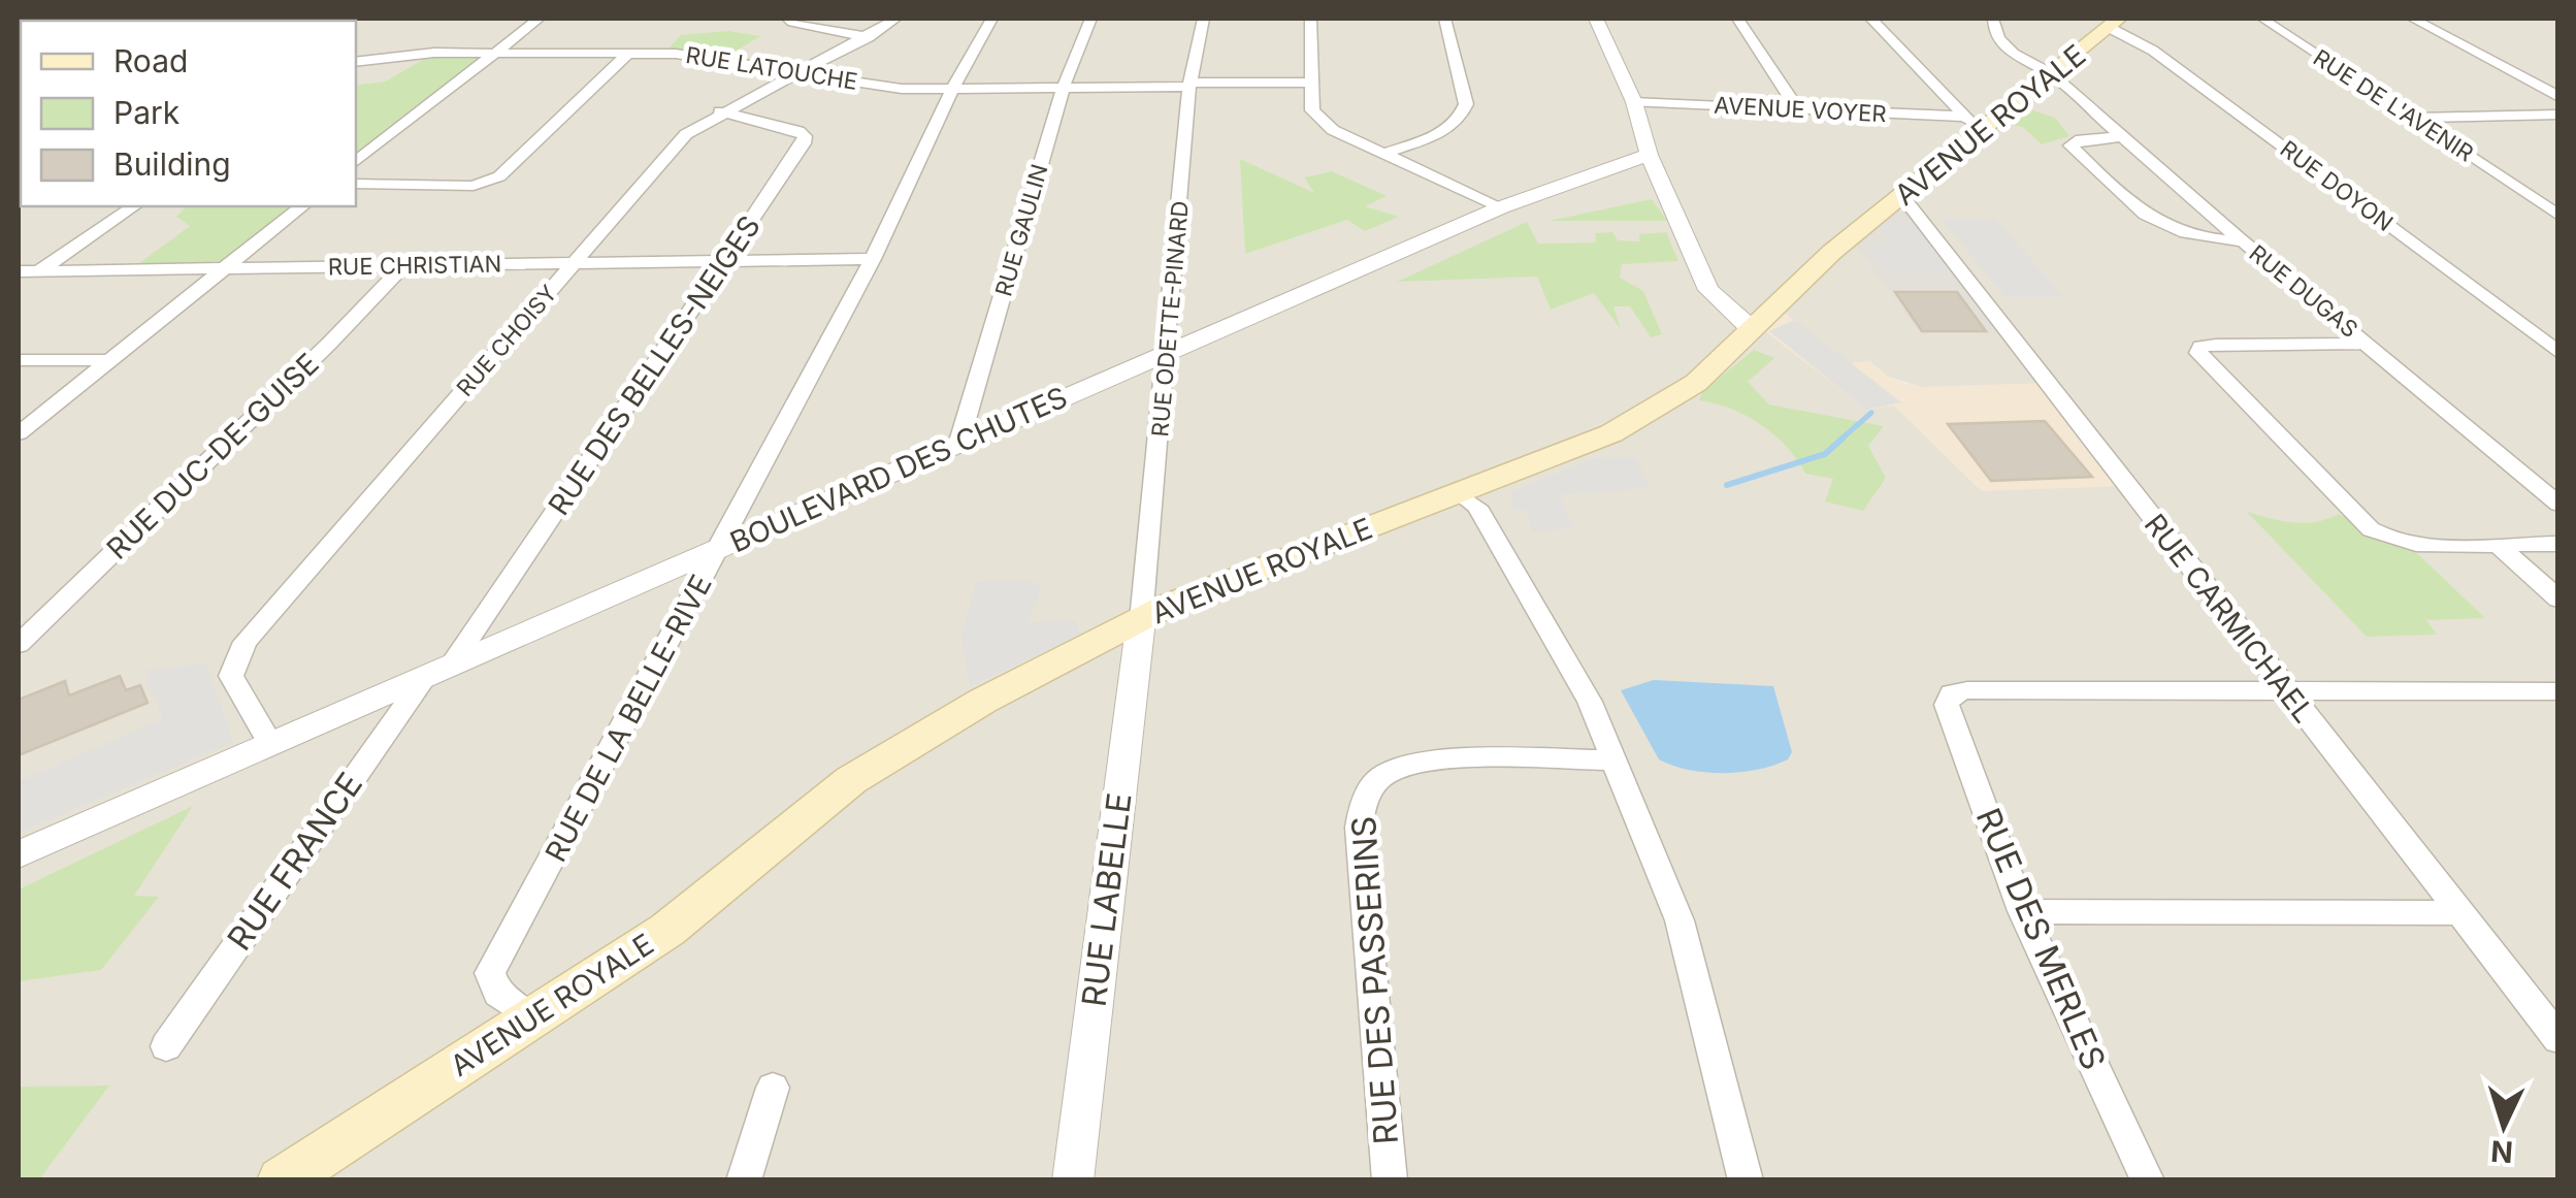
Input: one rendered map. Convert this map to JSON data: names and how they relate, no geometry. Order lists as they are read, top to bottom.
{
  "streets": {
    "main road": ["AVENUE ROYALE"],
    "street": [
      "RUE LATOUCHE",
      "RUE DE L'AVENIR",
      "AVENUE VOYER",
      "RUE DOYON",
      "RUE GAULIN",
      "RUE CHRISTIAN",
      "RUE DUGAS",
      "RUE ODETTE-PINARD",
      "RUE CHOISY",
      "RUE DES BELLES-NEIGES",
      "RUE DUC-DE-GUISE",
      "BOULEVARD DES CHUTES",
      "RUE CARMICHAEL",
      "RUE DE LA BELLE-RIVE",
      "RUE FRANCE",
      "RUE LABELLE",
      "RUE DES MERLES",
      "RUE DES PASSERINS"
    ]
  },
  "crossings": [
    ["RUE LATOUCHE", "RUE GAULIN"],
    ["RUE LATOUCHE", "RUE ODETTE-PINARD"],
    ["RUE LATOUCHE", "RUE CHOISY"],
    ["RUE LATOUCHE", "RUE DE LA BELLE-RIVE"],
    ["AVENUE VOYER", "AVENUE ROYALE"],
    ["AVENUE ROYALE", "RUE DOYON"],
    ["AVENUE ROYALE", "RUE DUGAS"],
    ["AVENUE ROYALE", "RUE ODETTE-PINARD"],
    ["AVENUE ROYALE", "RUE CARMICHAEL"],
    ["AVENUE ROYALE", "RUE DE LA BELLE-RIVE"],
    ["AVENUE ROYALE", "RUE LABELLE"],
    ["RUE GAULIN", "BOULEVARD DES CHUTES"],
    ["RUE CHRISTIAN", "RUE CHOISY"],
    ["RUE CHRISTIAN", "RUE DES BELLES-NEIGES"],
    ["RUE CHRISTIAN", "RUE DUC-DE-GUISE"],
    ["RUE CHRISTIAN", "RUE DE LA BELLE-RIVE"],
    ["RUE ODETTE-PINARD", "BOULEVARD DES CHUTES"],
    ["RUE ODETTE-PINARD", "RUE LABELLE"],
    ["RUE CHOISY", "RUE DES BELLES-NEIGES"],
    ["RUE CHOISY", "BOULEVARD DES CHUTES"],
    ["RUE DES BELLES-NEIGES", "BOULEVARD DES CHUTES"],
    ["RUE DES BELLES-NEIGES", "RUE FRANCE"],
    ["BOULEVARD DES CHUTES", "RUE DE LA BELLE-RIVE"],
    ["BOULEVARD DES CHUTES", "RUE FRANCE"],
    ["RUE CARMICHAEL", "RUE DES MERLES"]
  ],
  "legend": ["Road", "Park", "Building"],
  "north": "bottom"
}
